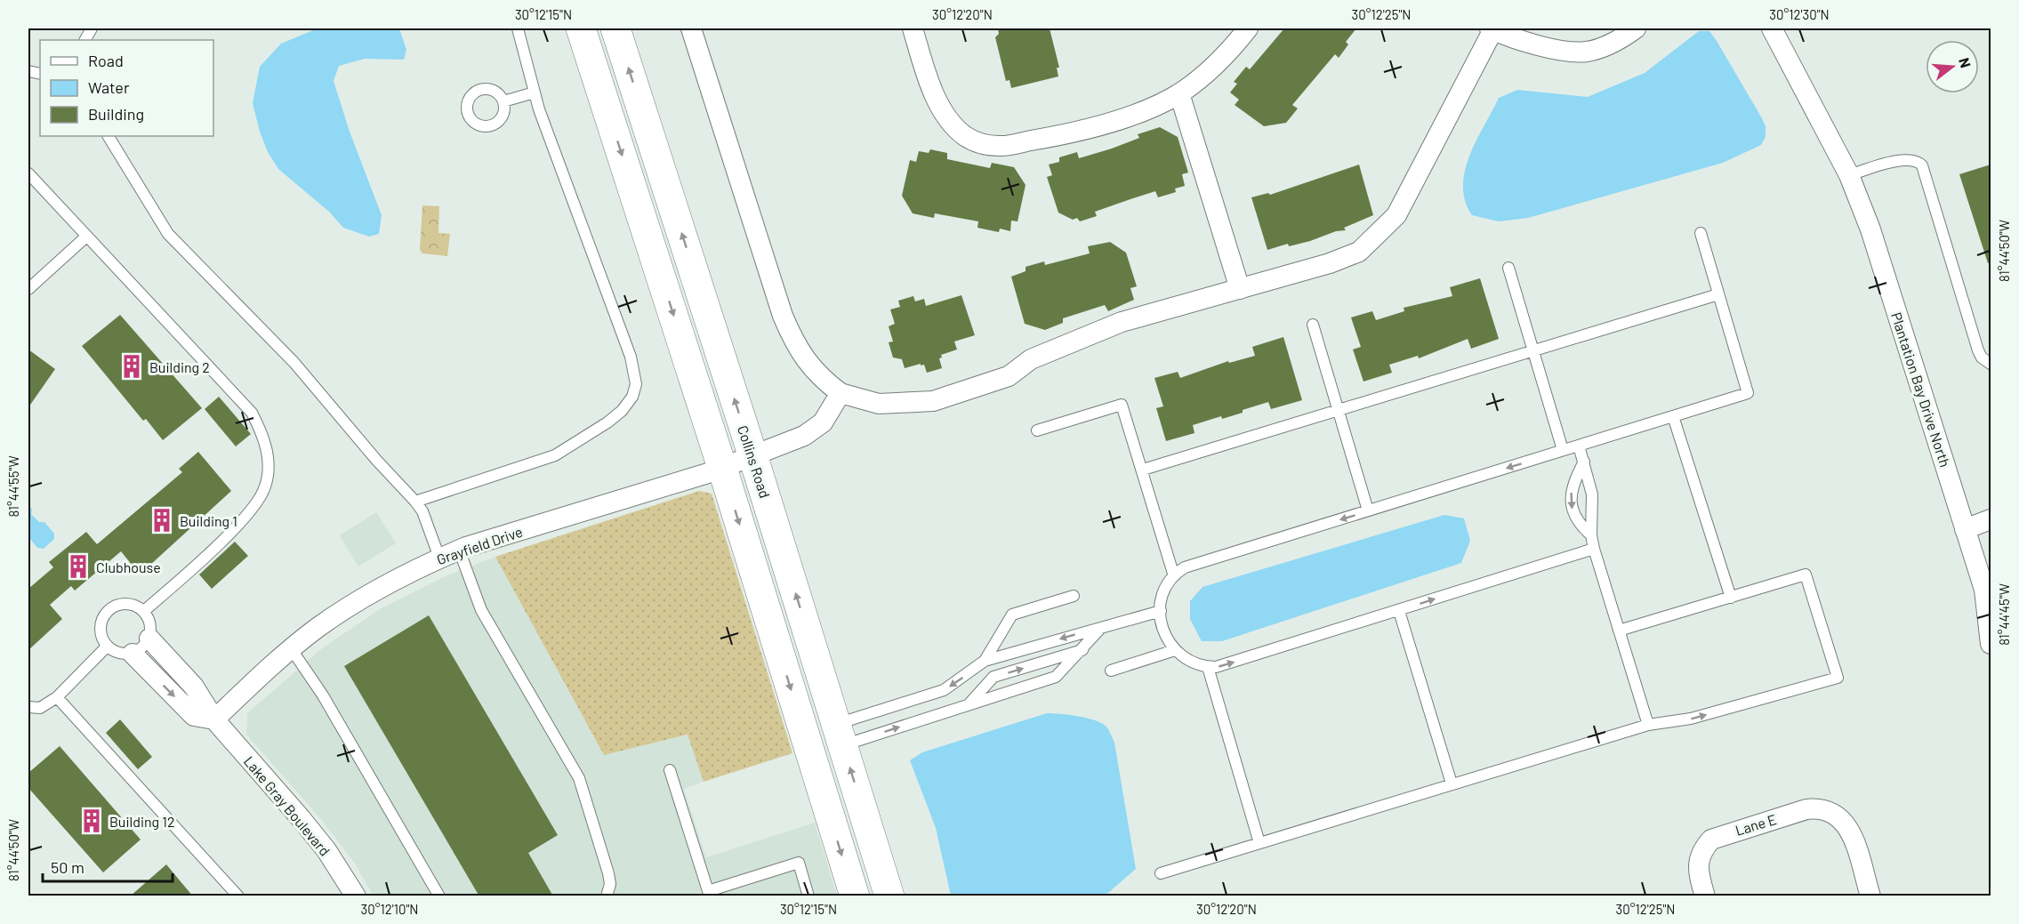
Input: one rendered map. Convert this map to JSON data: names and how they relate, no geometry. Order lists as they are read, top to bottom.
{
  "streets": {
    "main road": ["Collins Road"],
    "street": [
      "Plantation Bay Drive North",
      "Grayfield Drive",
      "Lake Gray Boulevard",
      "Lane E"
    ]
  },
  "crossings": [
    ["Collins Road", "Grayfield Drive"],
    ["Grayfield Drive", "Lake Gray Boulevard"]
  ],
  "places": {
    "building": [
      "Building 2",
      "Building 1",
      "Clubhouse",
      "Building 12"
    ]
  },
  "legend": ["Road", "Water", "Building"],
  "scale_bar": "50 m",
  "north": "right",
  "coordinates": [
    "30°12'15\"N",
    "30°12'20\"N",
    "30°12'25\"N",
    "30°12'30\"N",
    "81°44'50\"W",
    "81°44'55\"W",
    "81°44'45\"W",
    "30°12'10\"N"
  ]
}
